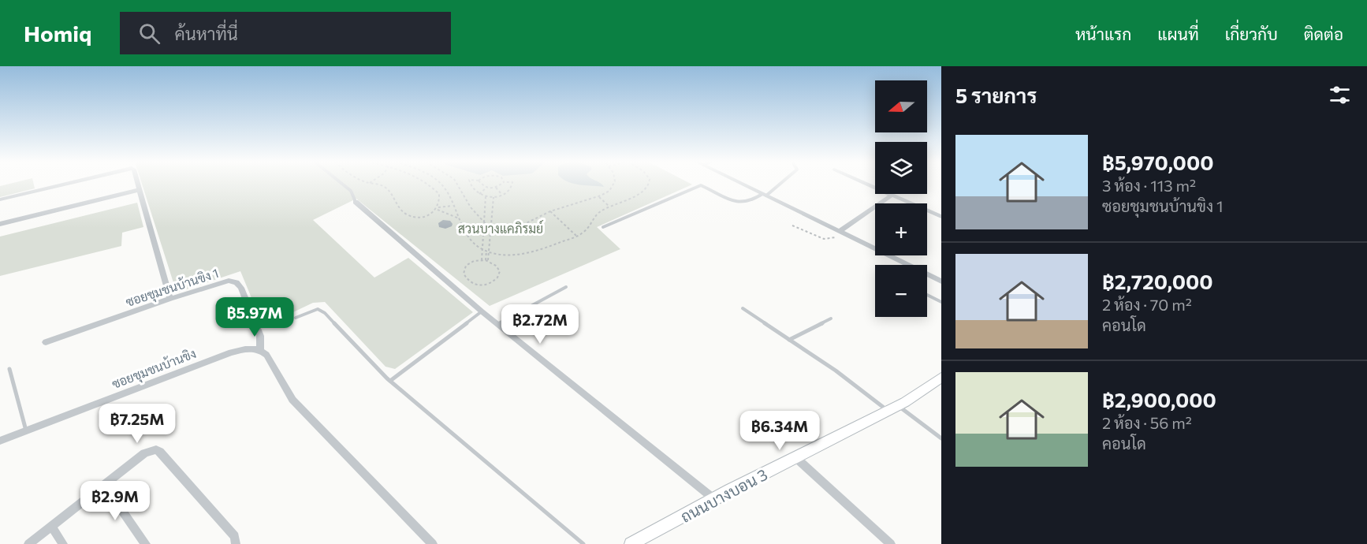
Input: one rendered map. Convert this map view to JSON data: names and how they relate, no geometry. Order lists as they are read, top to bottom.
{
  "streets": {
    "main road": ["ถนนบางบอน 3"],
    "street": ["ซอยชุมชนบ้านขิง 1", "ซอยชุมชนบ้านขิง"]
  },
  "crossings": [
    ["ซอยชุมชนบ้านขิง 1", "ซอยชุมชนบ้านขิง"]
  ],
  "parks": ["สวนบางแคภิรมย์"],
  "north": "left",
  "page": {
    "header": "Homiq",
    "search": "ค้นหาที่นี่",
    "nav": [
      "หน้าแรก",
      "แผนที่",
      "เกี่ยวกับ",
      "ติดต่อ"
    ],
    "heading": "5 รายการ",
    "map_buttons": ["+", "−"],
    "list": [
      {
        "name": "฿5,970,000",
        "note": "3 ห้อง · 113 m² · ซอยชุมชนบ้านขิง 1"
      },
      {
        "name": "฿2,720,000",
        "note": "2 ห้อง · 70 m² · คอนโด"
      },
      {
        "name": "฿2,900,000",
        "note": "2 ห้อง · 56 m² · คอนโด"
      }
    ],
    "price": [
      "฿5.97M",
      "฿2.72M",
      "฿7.25M",
      "฿6.34M",
      "฿2.9M"
    ]
  }
}
